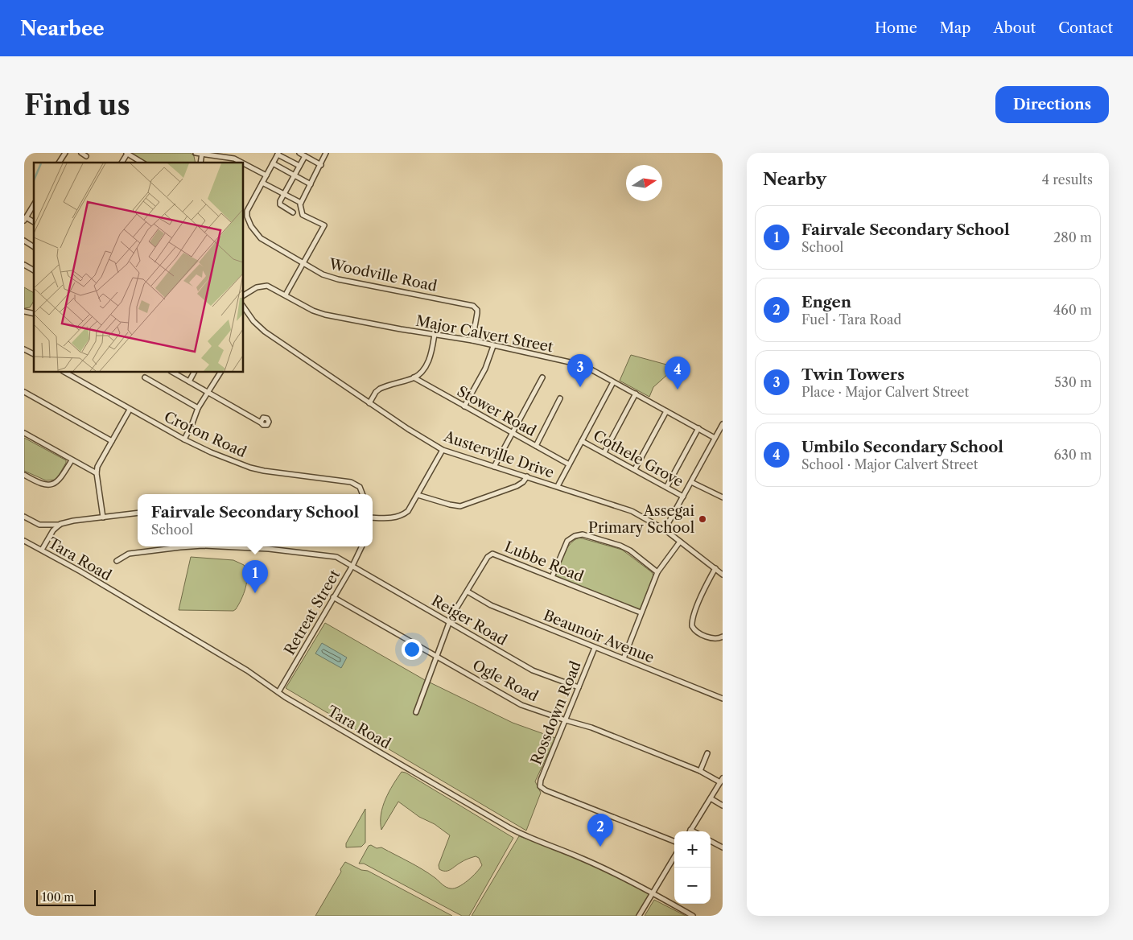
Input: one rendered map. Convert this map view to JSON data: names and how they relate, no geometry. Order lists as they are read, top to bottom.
{
  "streets": {
    "street": [
      "Woodville Road",
      "Major Calvert Street",
      "Stower Road",
      "Croton Road",
      "Austerville Drive",
      "Cothele Grove",
      "Tara Road",
      "Lubbe Road",
      "Retreat Street",
      "Reiger Road",
      "Beaunoir Avenue",
      "Ogle Road",
      "Rossdown Road"
    ]
  },
  "crossings": [
    ["Woodville Road", "Major Calvert Street"],
    ["Tara Road", "Retreat Street"],
    ["Lubbe Road", "Reiger Road"],
    ["Lubbe Road", "Beaunoir Avenue"],
    ["Lubbe Road", "Ogle Road"],
    ["Retreat Street", "Reiger Road"],
    ["Retreat Street", "Ogle Road"],
    ["Reiger Road", "Rossdown Road"],
    ["Beaunoir Avenue", "Rossdown Road"],
    ["Ogle Road", "Rossdown Road"]
  ],
  "places": ["Assegai Primary School"],
  "scale_bar": "100 m",
  "north": "right",
  "page": {
    "header": "Nearbee",
    "nav": [
      "Home",
      "Map",
      "About",
      "Contact"
    ],
    "buttons": "Directions",
    "title": "Find us",
    "heading": ["Nearby", "4 results"],
    "list": [
      {
        "mark": "1",
        "name": "Fairvale Secondary School",
        "note": "School",
        "value": "280 m"
      },
      {
        "mark": "2",
        "name": "Engen",
        "note": "Fuel · Tara Road",
        "value": "460 m"
      },
      {
        "mark": "3",
        "name": "Twin Towers",
        "note": "Place · Major Calvert Street",
        "value": "530 m"
      },
      {
        "mark": "4",
        "name": "Umbilo Secondary School",
        "note": "School · Major Calvert Street",
        "value": "630 m"
      }
    ],
    "pins": [
      "3",
      "4",
      "1",
      "2"
    ],
    "popup": ["Fairvale Secondary School", "School"],
    "map_buttons": ["+", "−"],
    "scale": "100 m"
  }
}
